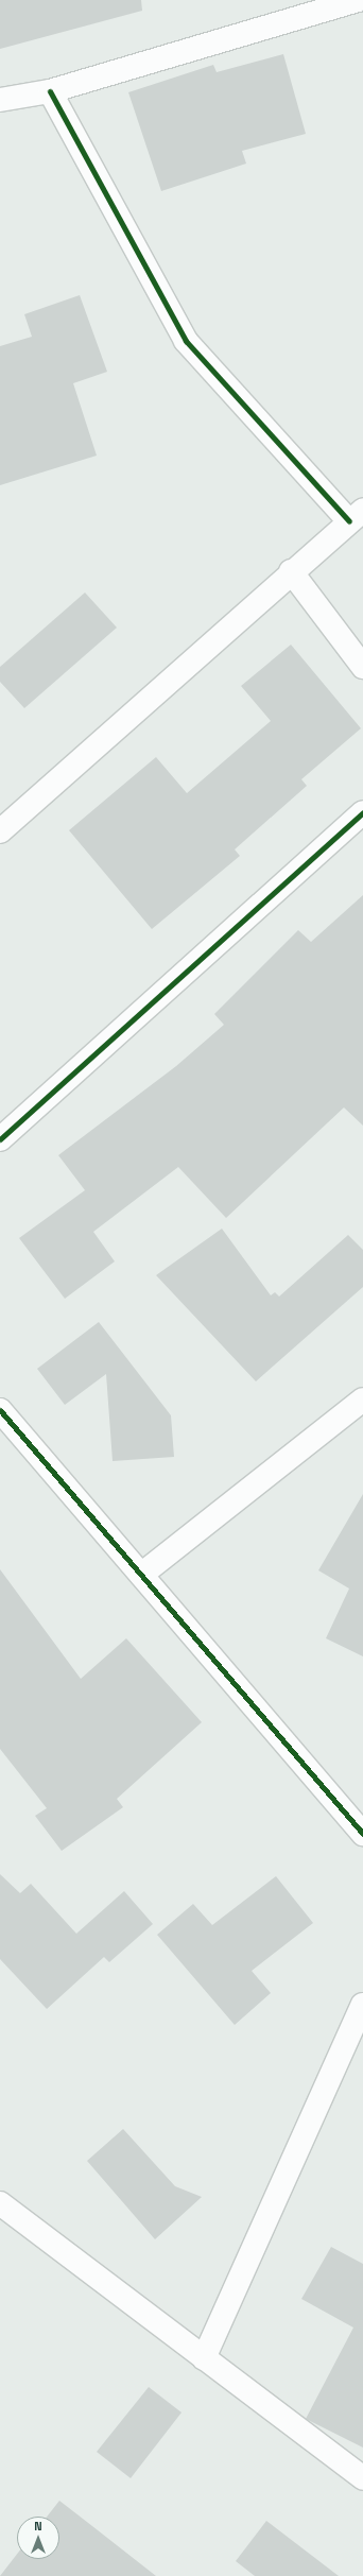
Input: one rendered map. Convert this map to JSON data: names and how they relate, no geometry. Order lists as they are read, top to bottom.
{
  "north": "top"
}
